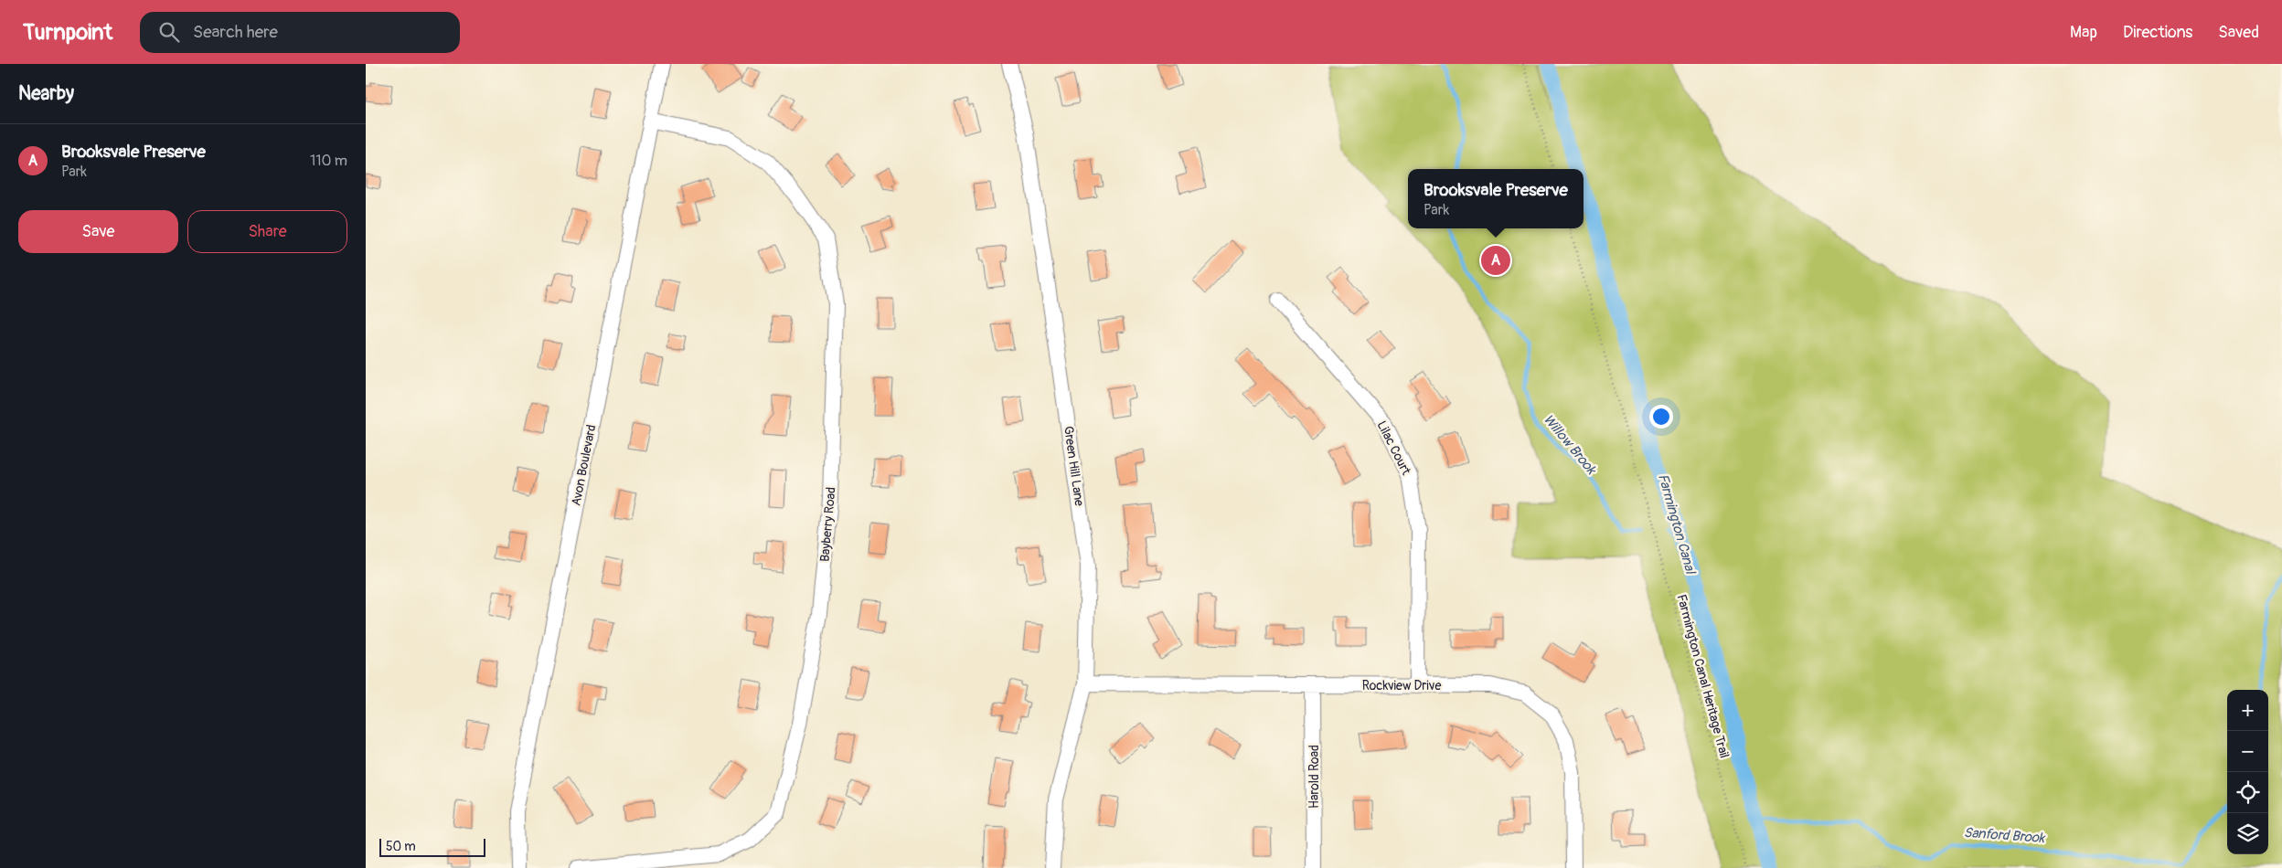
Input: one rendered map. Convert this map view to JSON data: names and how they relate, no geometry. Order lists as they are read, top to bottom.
{
  "streets": {
    "street": [
      "Lilac Court",
      "Avon Boulevard",
      "Green Hill Lane",
      "Bayberry Road",
      "Rockview Drive",
      "Harold Road"
    ],
    "path": ["Farmington Canal Heritage Trail"]
  },
  "crossings": [
    ["Lilac Court", "Rockview Drive"],
    ["Avon Boulevard", "Bayberry Road"],
    ["Green Hill Lane", "Rockview Drive"],
    ["Rockview Drive", "Harold Road"]
  ],
  "water": ["Willow Brook", "Farmington Canal", "Sanford Brook"],
  "scale_bar": "50 m",
  "page": {
    "header": "Turnpoint",
    "search": "Search here",
    "nav": ["Map", "Directions", "Saved"],
    "heading": "Nearby",
    "list": [
      {
        "mark": "A",
        "name": "Brooksvale Preserve",
        "note": "Park",
        "value": "110 m"
      }
    ],
    "popup": ["Brooksvale Preserve", "Park"],
    "buttons": ["Save", "Share"],
    "pins": "A",
    "map_buttons": ["+", "−"],
    "scale": "50 m"
  }
}
